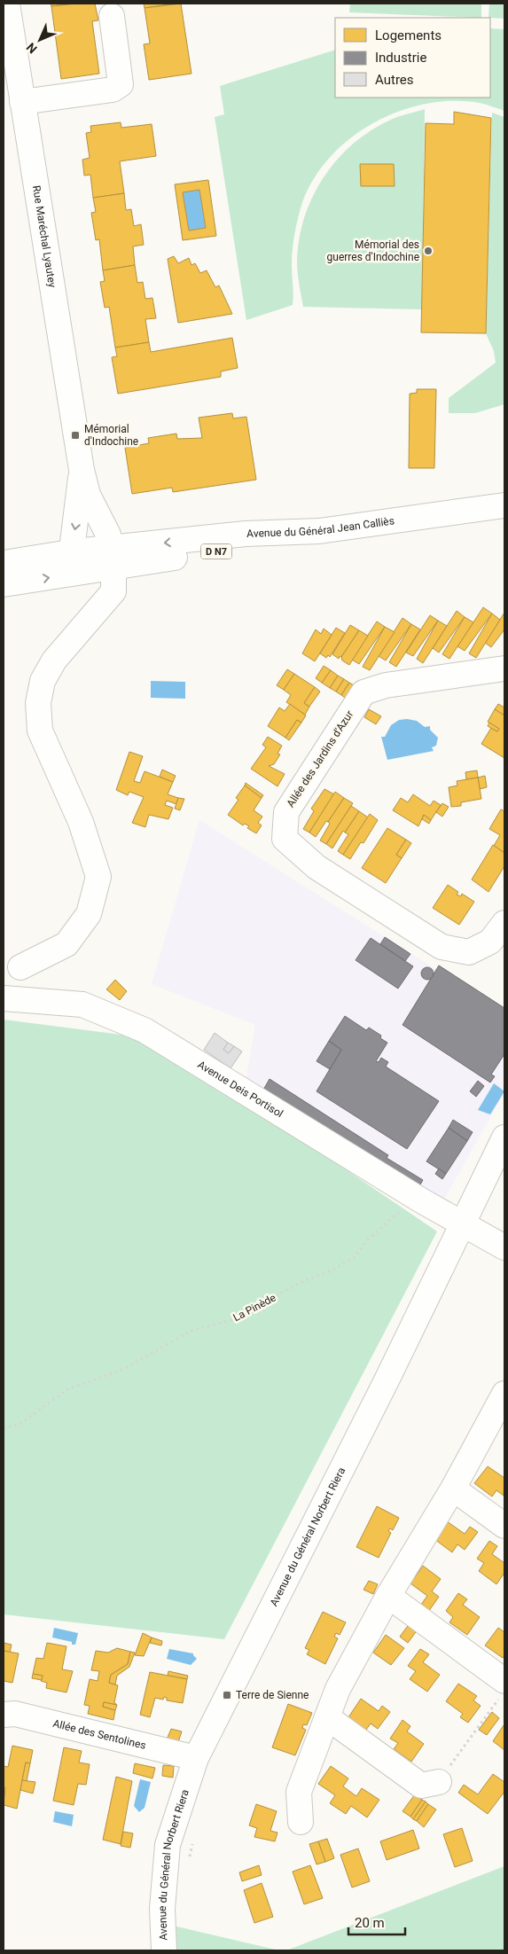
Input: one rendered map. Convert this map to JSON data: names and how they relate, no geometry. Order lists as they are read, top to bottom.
{
  "streets": {
    "street": [
      "Rue Maréchal Lyautey",
      "Avenue du Général Jean Calliès",
      "D N7",
      "Allée des Jardins d'Azur",
      "Avenue Deis Portisol",
      "Avenue du Général Norbert Riera",
      "Allée des Sentolines"
    ],
    "path": ["La Pinède"]
  },
  "crossings": [
    ["Avenue du Général Jean Calliès", "D N7"],
    ["Avenue Deis Portisol", "La Pinède"],
    ["Avenue Deis Portisol", "Avenue du Général Norbert Riera"],
    ["Avenue du Général Norbert Riera", "Allée des Sentolines"]
  ],
  "places": {
    "other": ["Mémorial des guerres d'Indochine"],
    "transit": ["Mémorial d'Indochine", "Terre de Sienne"]
  },
  "legend": ["Logements", "Industrie", "Autres"],
  "scale_bar": "20 m",
  "north": "bottom left"
}
